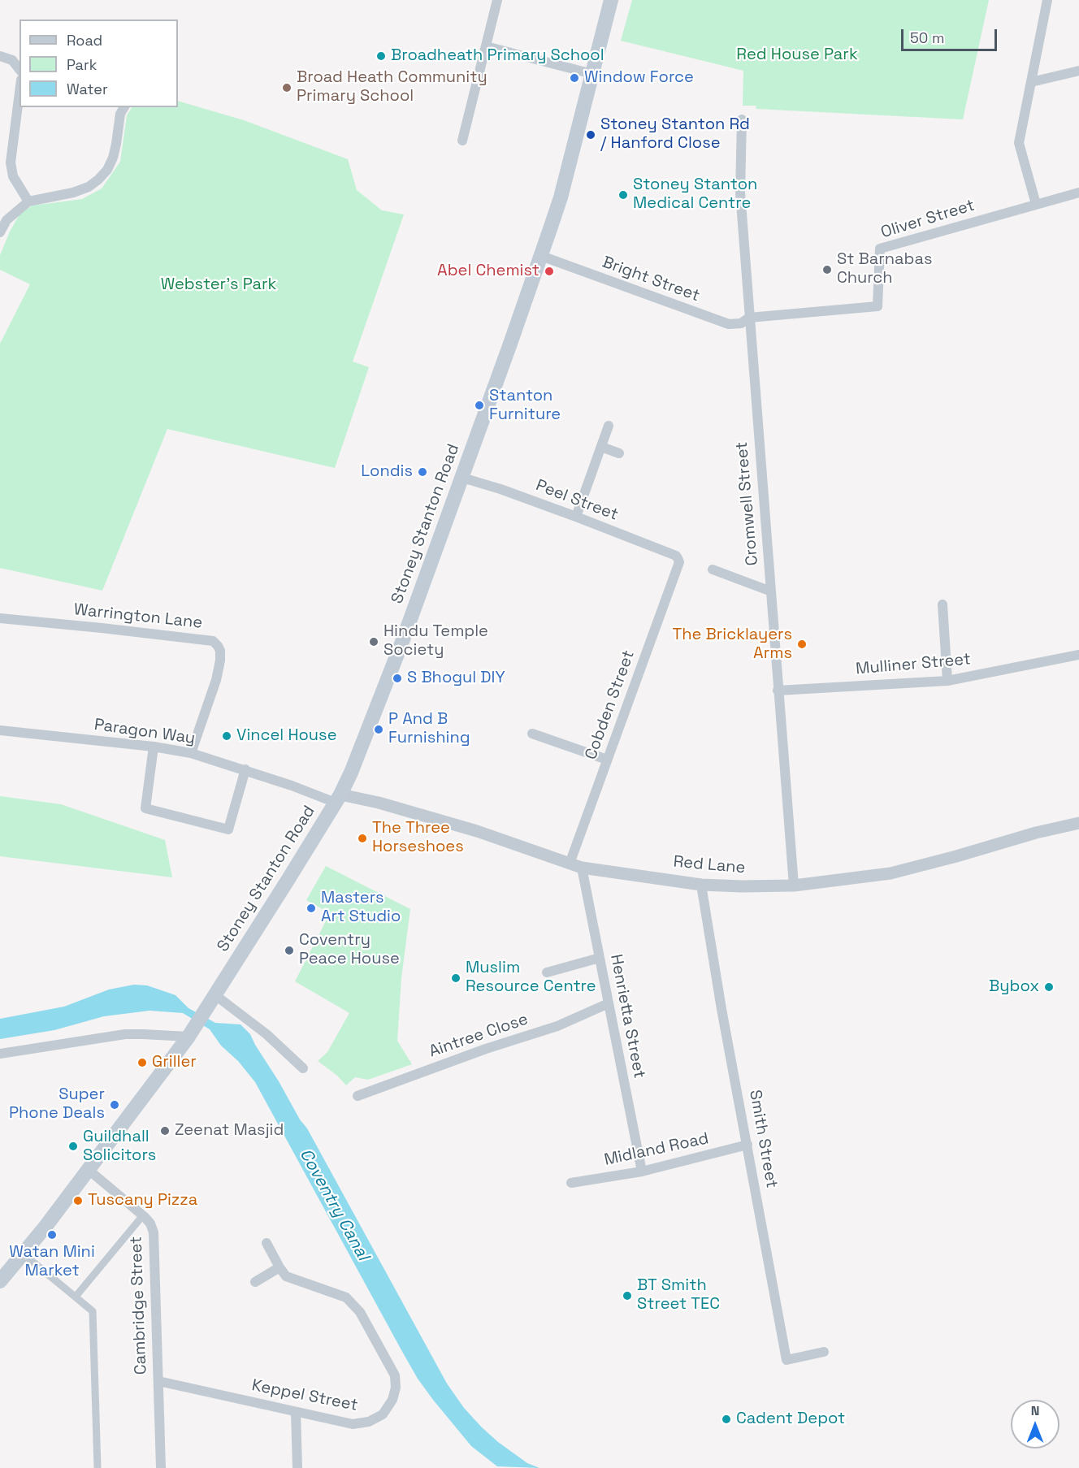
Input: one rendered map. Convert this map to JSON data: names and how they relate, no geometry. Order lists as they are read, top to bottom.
{
  "streets": {
    "main road": ["Stoney Stanton Road"],
    "street": [
      "Oliver Street",
      "Bright Street",
      "Peel Street",
      "Cromwell Street",
      "Warrington Lane",
      "Mulliner Street",
      "Cobden Street",
      "Paragon Way",
      "Red Lane",
      "Henrietta Street",
      "Aintree Close",
      "Smith Street",
      "Midland Road",
      "Cambridge Street",
      "Keppel Street"
    ]
  },
  "crossings": [
    ["Oliver Street", "Bright Street"],
    ["Oliver Street", "Cromwell Street"],
    ["Bright Street", "Cromwell Street"],
    ["Bright Street", "Stoney Stanton Road"],
    ["Peel Street", "Stoney Stanton Road"],
    ["Peel Street", "Cobden Street"],
    ["Cromwell Street", "Mulliner Street"],
    ["Cromwell Street", "Red Lane"],
    ["Stoney Stanton Road", "Paragon Way"],
    ["Stoney Stanton Road", "Red Lane"],
    ["Stoney Stanton Road", "Cambridge Street"],
    ["Warrington Lane", "Paragon Way"],
    ["Cobden Street", "Red Lane"],
    ["Cobden Street", "Henrietta Street"],
    ["Paragon Way", "Red Lane"],
    ["Red Lane", "Henrietta Street"],
    ["Red Lane", "Smith Street"],
    ["Henrietta Street", "Aintree Close"],
    ["Henrietta Street", "Midland Road"],
    ["Smith Street", "Midland Road"],
    ["Cambridge Street", "Keppel Street"]
  ],
  "water": ["Coventry Canal"],
  "parks": ["Red House Park", "Webster's Park"],
  "places": [
    "Broadheath Primary School",
    "Window Force",
    "Broad Heath Community Primary School",
    "Stoney Stanton Rd / Hanford Close",
    "Stoney Stanton Medical Centre",
    "St Barnabas Church",
    "Abel Chemist",
    "Stanton Furniture",
    "Londis",
    "Hindu Temple Society",
    "The Bricklayers Arms",
    "S Bhogul DIY",
    "P And B Furnishing",
    "Vincel House",
    "The Three Horseshoes",
    "Masters Art Studio",
    "Coventry Peace House",
    "Muslim Resource Centre",
    "Bybox",
    "Griller",
    "Super Phone Deals",
    "Zeenat Masjid",
    "Guildhall Solicitors",
    "Tuscany Pizza",
    "Watan Mini Market",
    "BT Smith Street TEC",
    "Cadent Depot"
  ],
  "legend": ["Road", "Park", "Water"],
  "scale_bar": "50 m",
  "north": "top"
}
